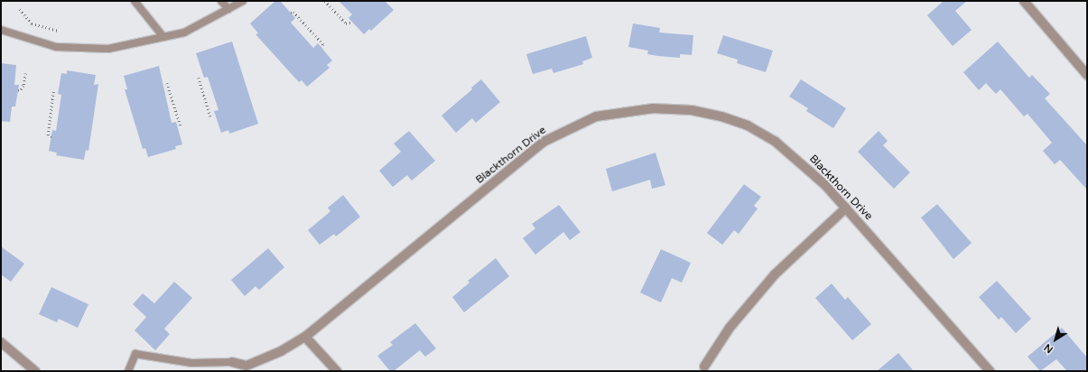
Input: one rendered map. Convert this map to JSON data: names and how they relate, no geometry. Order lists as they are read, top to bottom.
{
  "streets": {
    "street": ["Blackthorn Drive"]
  },
  "north": "bottom left"
}
